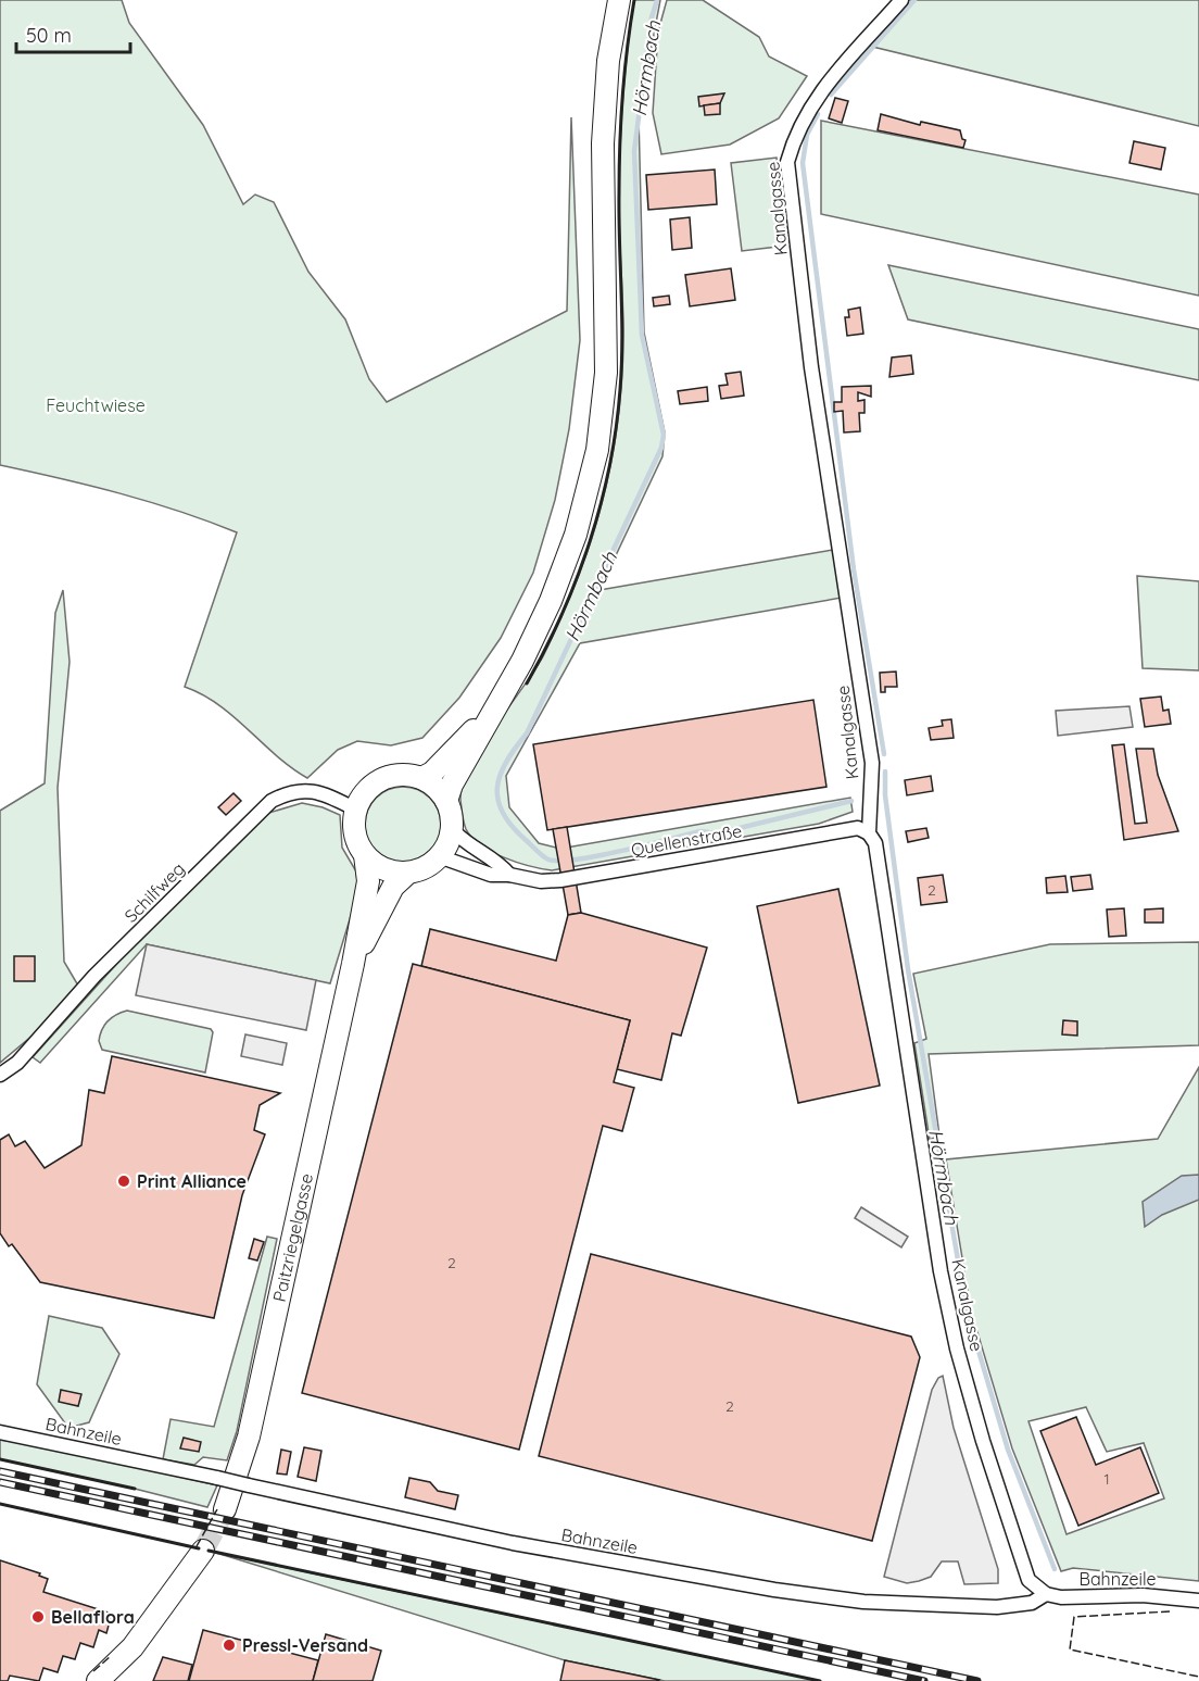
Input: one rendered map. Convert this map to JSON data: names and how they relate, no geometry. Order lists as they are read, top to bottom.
{
  "streets": {
    "main road": ["Paitzriegelgasse"],
    "street": [
      "Kanalgasse",
      "Quellenstraße",
      "Schilfweg",
      "Bahnzeile"
    ]
  },
  "crossings": [
    ["Kanalgasse", "Quellenstraße"],
    ["Kanalgasse", "Bahnzeile"],
    ["Quellenstraße", "Schilfweg"],
    ["Quellenstraße", "Paitzriegelgasse"],
    ["Schilfweg", "Paitzriegelgasse"]
  ],
  "water": ["Hörmbach"],
  "parks": ["Feuchtwiese"],
  "places": ["Print Alliance", "Bellaflora", "Pressl-Versand"],
  "house_numbers": [
    "2",
    "2",
    "2",
    "1"
  ],
  "scale_bar": "50 m"
}
